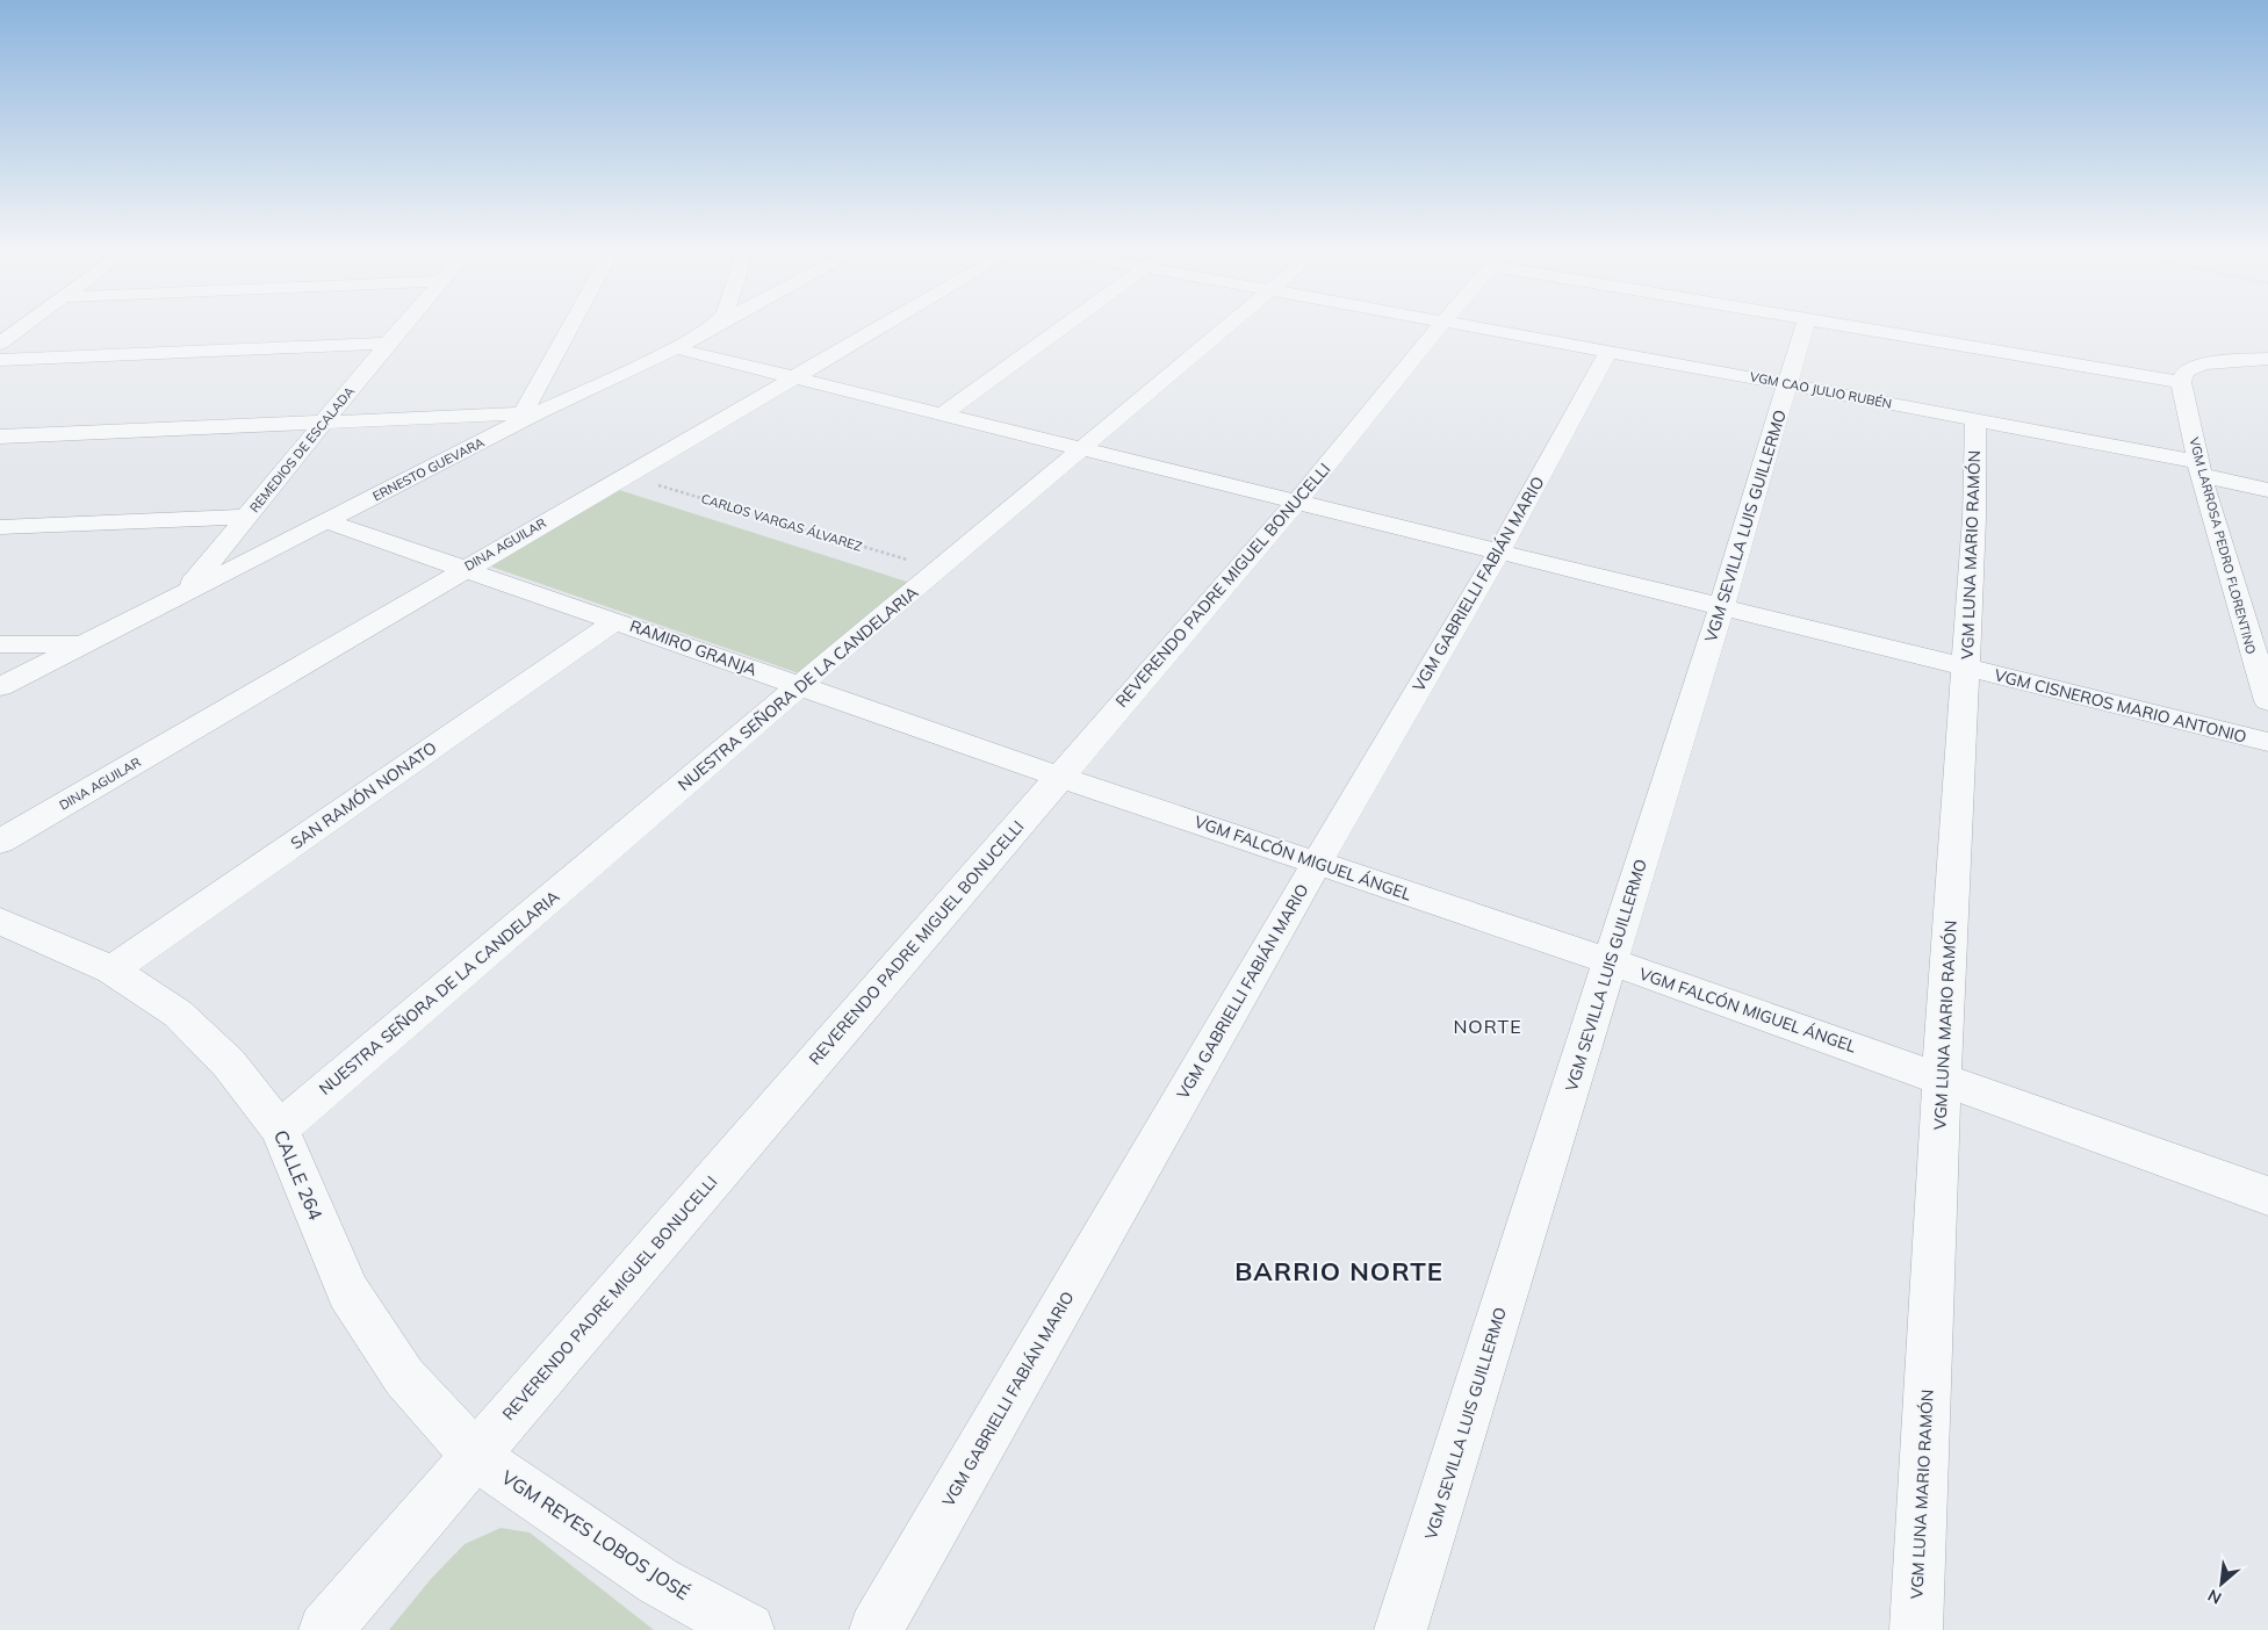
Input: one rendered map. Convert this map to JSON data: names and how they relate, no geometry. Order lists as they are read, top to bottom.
{
  "streets": {
    "street": [
      "VGM CAO JULIO RUBÉN",
      "REMEDIOS DE ESCALADA",
      "ERNESTO GUEVARA",
      "VGM SEVILLA LUIS GUILLERMO",
      "DINA AGUILAR",
      "VGM LARROSA PEDRO FLORENTINO",
      "VGM LUNA MARIO RAMÓN",
      "VGM GABRIELLI FABIÁN MARIO",
      "REVERENDO PADRE MIGUEL BONUCELLI",
      "RAMIRO GRANJA",
      "NUESTRA SEÑORA DE LA CANDELARIA",
      "VGM CISNEROS MARIO ANTONIO",
      "SAN RAMÓN NONATO",
      "VGM FALCÓN MIGUEL ÁNGEL",
      "CALLE 264",
      "VGM REYES LOBOS JOSÉ"
    ],
    "path": ["CARLOS VARGAS ÁLVAREZ"]
  },
  "crossings": [
    ["VGM CAO JULIO RUBÉN", "VGM SEVILLA LUIS GUILLERMO"],
    ["VGM CAO JULIO RUBÉN", "VGM LARROSA PEDRO FLORENTINO"],
    ["VGM CAO JULIO RUBÉN", "VGM LUNA MARIO RAMÓN"],
    ["VGM CAO JULIO RUBÉN", "VGM GABRIELLI FABIÁN MARIO"],
    ["REMEDIOS DE ESCALADA", "ERNESTO GUEVARA"],
    ["ERNESTO GUEVARA", "RAMIRO GRANJA"],
    ["ERNESTO GUEVARA", "VGM CISNEROS MARIO ANTONIO"],
    ["CARLOS VARGAS ÁLVAREZ", "DINA AGUILAR"],
    ["CARLOS VARGAS ÁLVAREZ", "NUESTRA SEÑORA DE LA CANDELARIA"],
    ["VGM SEVILLA LUIS GUILLERMO", "VGM CISNEROS MARIO ANTONIO"],
    ["VGM SEVILLA LUIS GUILLERMO", "VGM FALCÓN MIGUEL ÁNGEL"],
    ["DINA AGUILAR", "RAMIRO GRANJA"],
    ["DINA AGUILAR", "VGM CISNEROS MARIO ANTONIO"],
    ["VGM LUNA MARIO RAMÓN", "VGM CISNEROS MARIO ANTONIO"],
    ["VGM LUNA MARIO RAMÓN", "VGM FALCÓN MIGUEL ÁNGEL"],
    ["VGM GABRIELLI FABIÁN MARIO", "VGM CISNEROS MARIO ANTONIO"],
    ["VGM GABRIELLI FABIÁN MARIO", "VGM FALCÓN MIGUEL ÁNGEL"],
    ["REVERENDO PADRE MIGUEL BONUCELLI", "RAMIRO GRANJA"],
    ["REVERENDO PADRE MIGUEL BONUCELLI", "VGM CISNEROS MARIO ANTONIO"],
    ["REVERENDO PADRE MIGUEL BONUCELLI", "VGM FALCÓN MIGUEL ÁNGEL"],
    ["REVERENDO PADRE MIGUEL BONUCELLI", "CALLE 264"],
    ["REVERENDO PADRE MIGUEL BONUCELLI", "VGM REYES LOBOS JOSÉ"],
    ["RAMIRO GRANJA", "NUESTRA SEÑORA DE LA CANDELARIA"],
    ["RAMIRO GRANJA", "SAN RAMÓN NONATO"],
    ["RAMIRO GRANJA", "VGM FALCÓN MIGUEL ÁNGEL"],
    ["NUESTRA SEÑORA DE LA CANDELARIA", "VGM CISNEROS MARIO ANTONIO"],
    ["NUESTRA SEÑORA DE LA CANDELARIA", "CALLE 264"],
    ["SAN RAMÓN NONATO", "CALLE 264"],
    ["CALLE 264", "VGM REYES LOBOS JOSÉ"]
  ],
  "districts": ["NORTE", "BARRIO NORTE"],
  "north": "bottom left"
}
